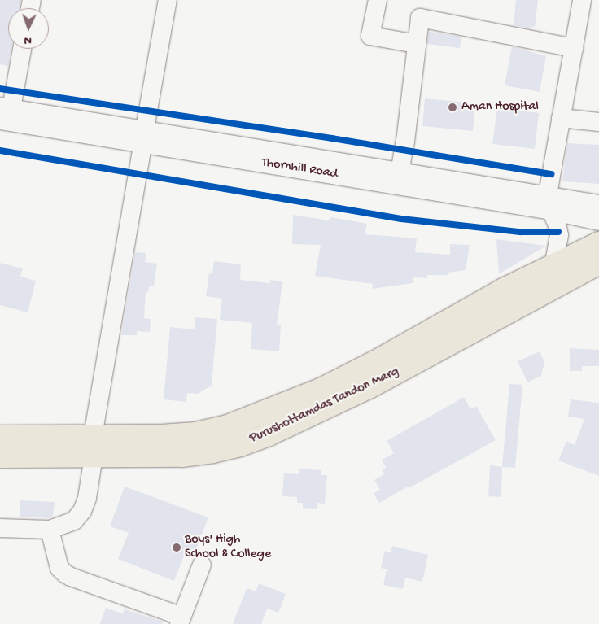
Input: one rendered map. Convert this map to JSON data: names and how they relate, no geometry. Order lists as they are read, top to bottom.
{
  "streets": {
    "main road": ["Purushottamdas Tandon Marg"],
    "street": ["Thornhill Road"]
  },
  "places": ["Aman Hospital", "Boys' High School & College"],
  "north": "bottom"
}
